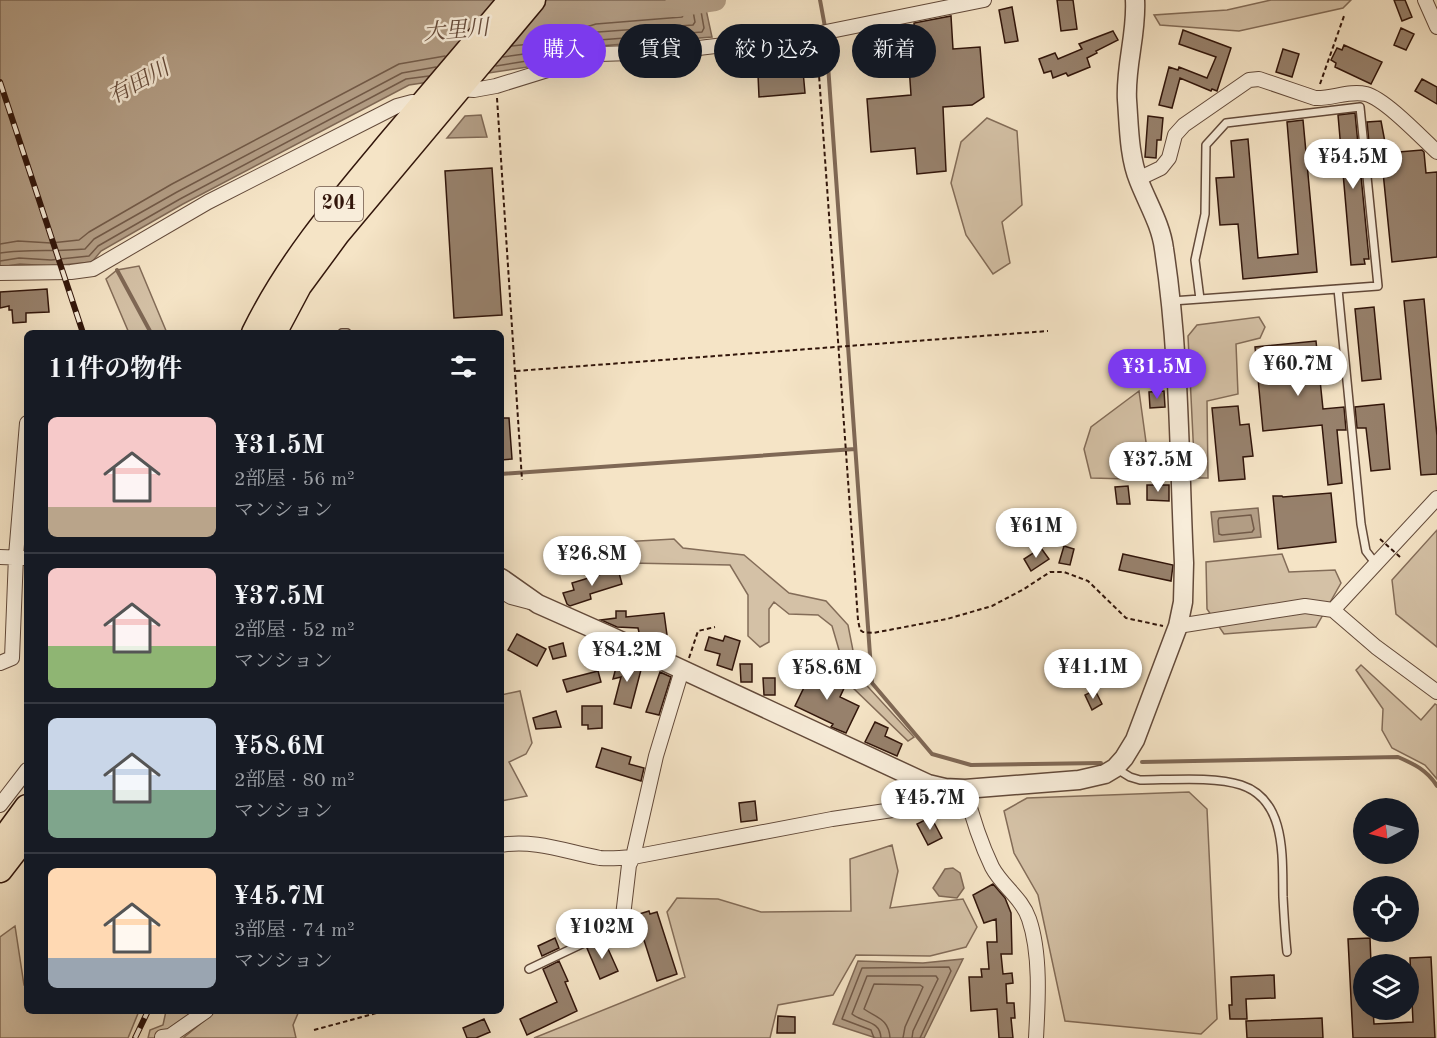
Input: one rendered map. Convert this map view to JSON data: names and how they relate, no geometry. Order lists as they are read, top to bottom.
{
  "streets": {
    "highway": ["204"]
  },
  "water": ["大里川", "有田川"],
  "north": "left",
  "page": {
    "chip": [
      "購入",
      "賃貸",
      "絞り込み",
      "新着"
    ],
    "price": [
      "¥54.5M",
      "¥60.7M",
      "¥31.5M",
      "¥37.5M",
      "¥61M",
      "¥26.8M",
      "¥84.2M",
      "¥41.1M",
      "¥58.6M",
      "¥45.7M",
      "¥102M"
    ],
    "heading": "11件の物件",
    "list": [
      {
        "name": "¥31.5M",
        "note": "2部屋 · 56 m² · マンション"
      },
      {
        "name": "¥37.5M",
        "note": "2部屋 · 52 m² · マンション"
      },
      {
        "name": "¥58.6M",
        "note": "2部屋 · 80 m² · マンション"
      },
      {
        "name": "¥45.7M",
        "note": "3部屋 · 74 m² · マンション"
      }
    ]
  }
}
